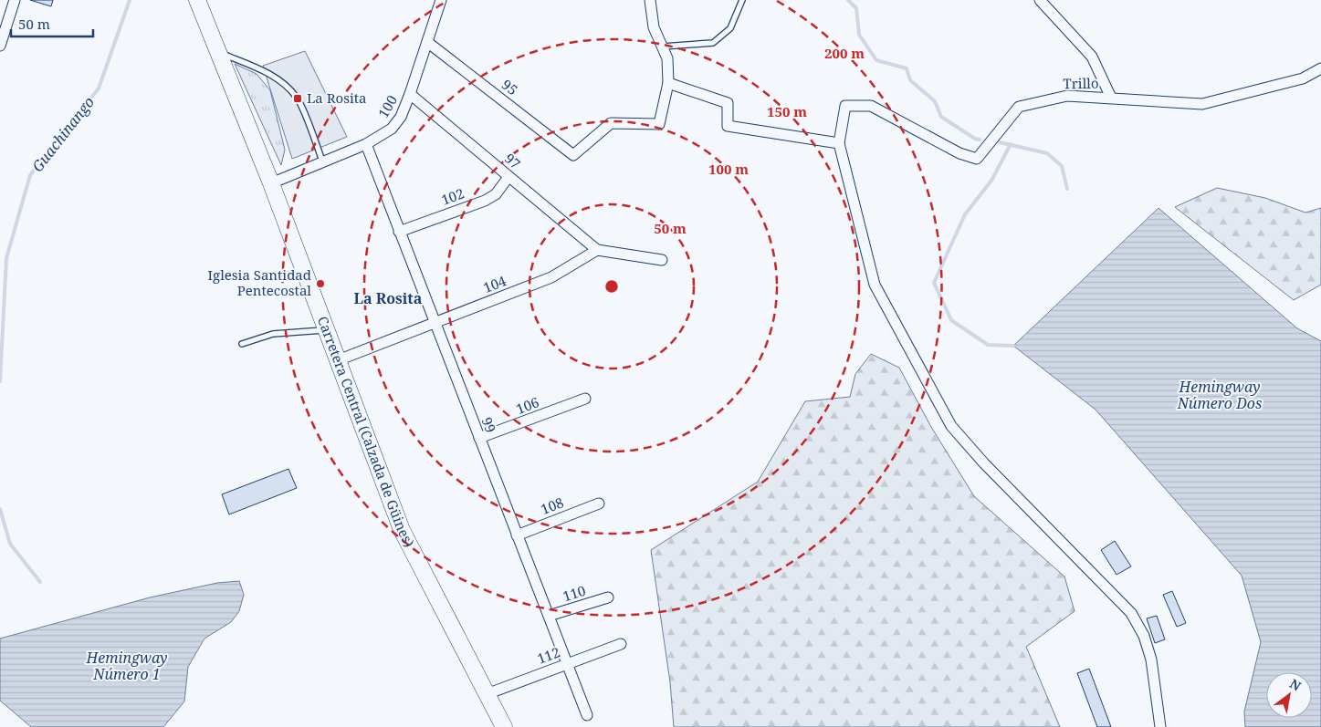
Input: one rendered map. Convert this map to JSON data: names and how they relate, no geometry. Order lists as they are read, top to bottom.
{
  "streets": {
    "main road": ["Carretera Central (Calzada de Güines)"],
    "street": [
      "Trillo",
      "95",
      "100",
      "97",
      "102",
      "104",
      "106",
      "99",
      "108",
      "110",
      "112"
    ]
  },
  "crossings": [
    ["95", "100"],
    ["100", "97"],
    ["100", "99"],
    ["100", "Carretera Central (Calzada de Güines)"],
    ["97", "102"],
    ["97", "104"],
    ["102", "99"],
    ["104", "99"],
    ["104", "Carretera Central (Calzada de Güines)"],
    ["106", "99"],
    ["99", "108"],
    ["99", "110"],
    ["99", "112"],
    ["Carretera Central (Calzada de Güines)", "112"]
  ],
  "districts": ["La Rosita"],
  "water": ["Guachinango", "Hemingway Número Dos", "Hemingway Número 1"],
  "places": {
    "transit": ["La Rosita"],
    "other": ["Iglesia Santidad Pentecostal"]
  },
  "scale_bar": "50 m",
  "north": "top right",
  "rings": [
    "200 m",
    "150 m",
    "100 m",
    "50 m"
  ]
}
